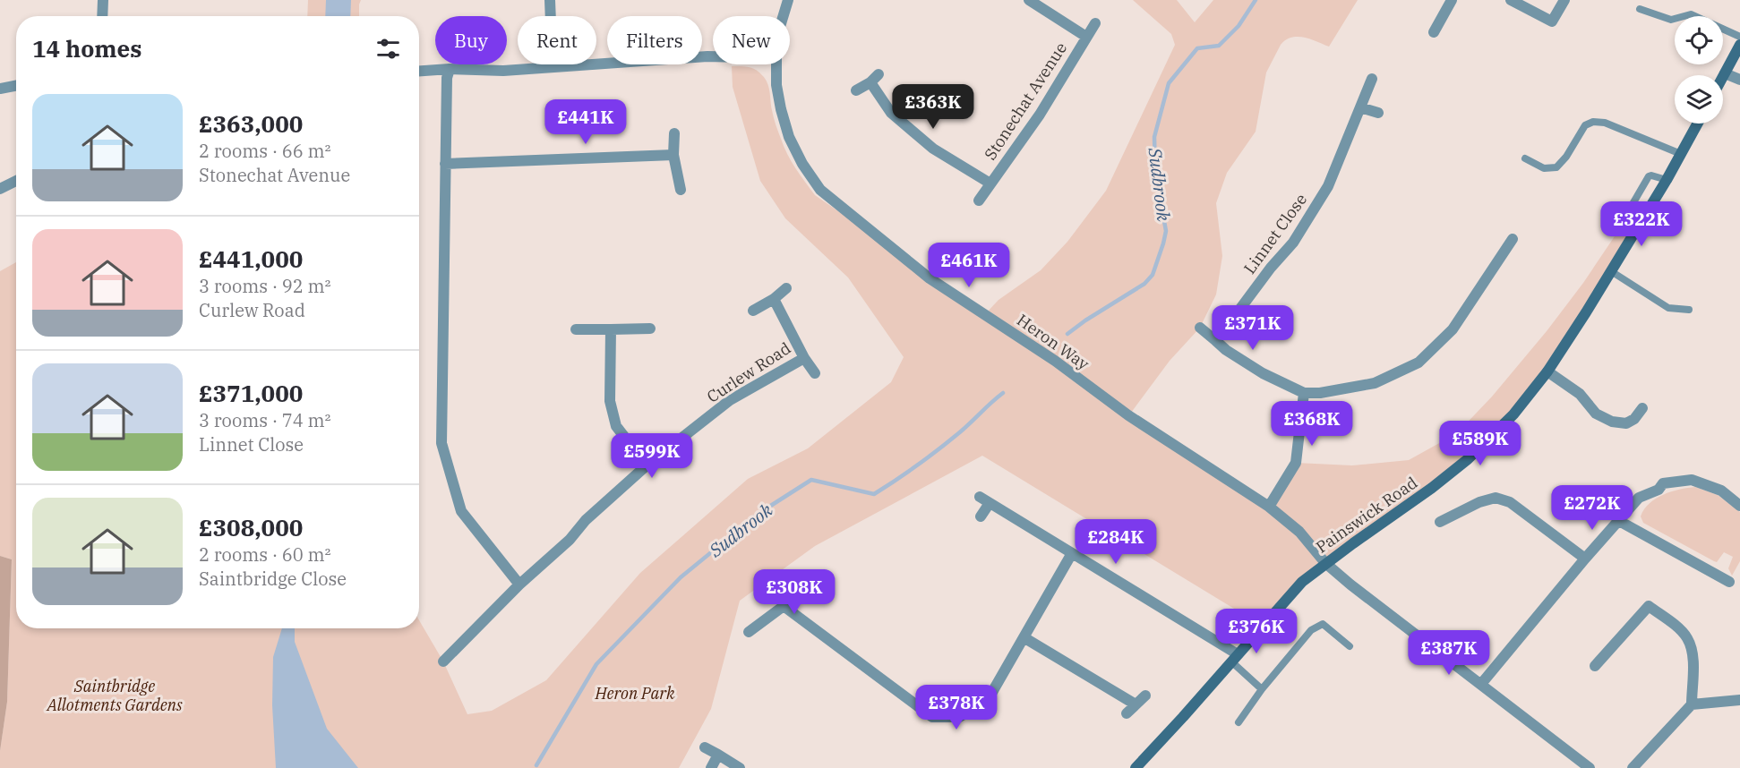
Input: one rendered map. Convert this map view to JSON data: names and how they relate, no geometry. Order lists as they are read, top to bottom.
{
  "streets": {
    "main road": ["Painswick Road"],
    "street": [
      "Stonechat Avenue",
      "Linnet Close",
      "Heron Way",
      "Curlew Road"
    ]
  },
  "crossings": [
    ["Heron Way", "Painswick Road"]
  ],
  "water": ["Sudbrook"],
  "parks": ["Saintbridge Allotments Gardens", "Heron Park"],
  "page": {
    "chip": [
      "Buy",
      "Rent",
      "Filters",
      "New"
    ],
    "heading": "14 homes",
    "list": [
      {
        "name": "£363,000",
        "note": "2 rooms · 66 m² · Stonechat Avenue"
      },
      {
        "name": "£441,000",
        "note": "3 rooms · 92 m² · Curlew Road"
      },
      {
        "name": "£371,000",
        "note": "3 rooms · 74 m² · Linnet Close"
      },
      {
        "name": "£308,000",
        "note": "2 rooms · 60 m² · Saintbridge Close"
      }
    ],
    "price": [
      "£363K",
      "£441K",
      "£322K",
      "£461K",
      "£371K",
      "£368K",
      "£589K",
      "£599K",
      "£272K",
      "£284K",
      "£308K",
      "£376K",
      "£387K",
      "£378K"
    ]
  }
}
